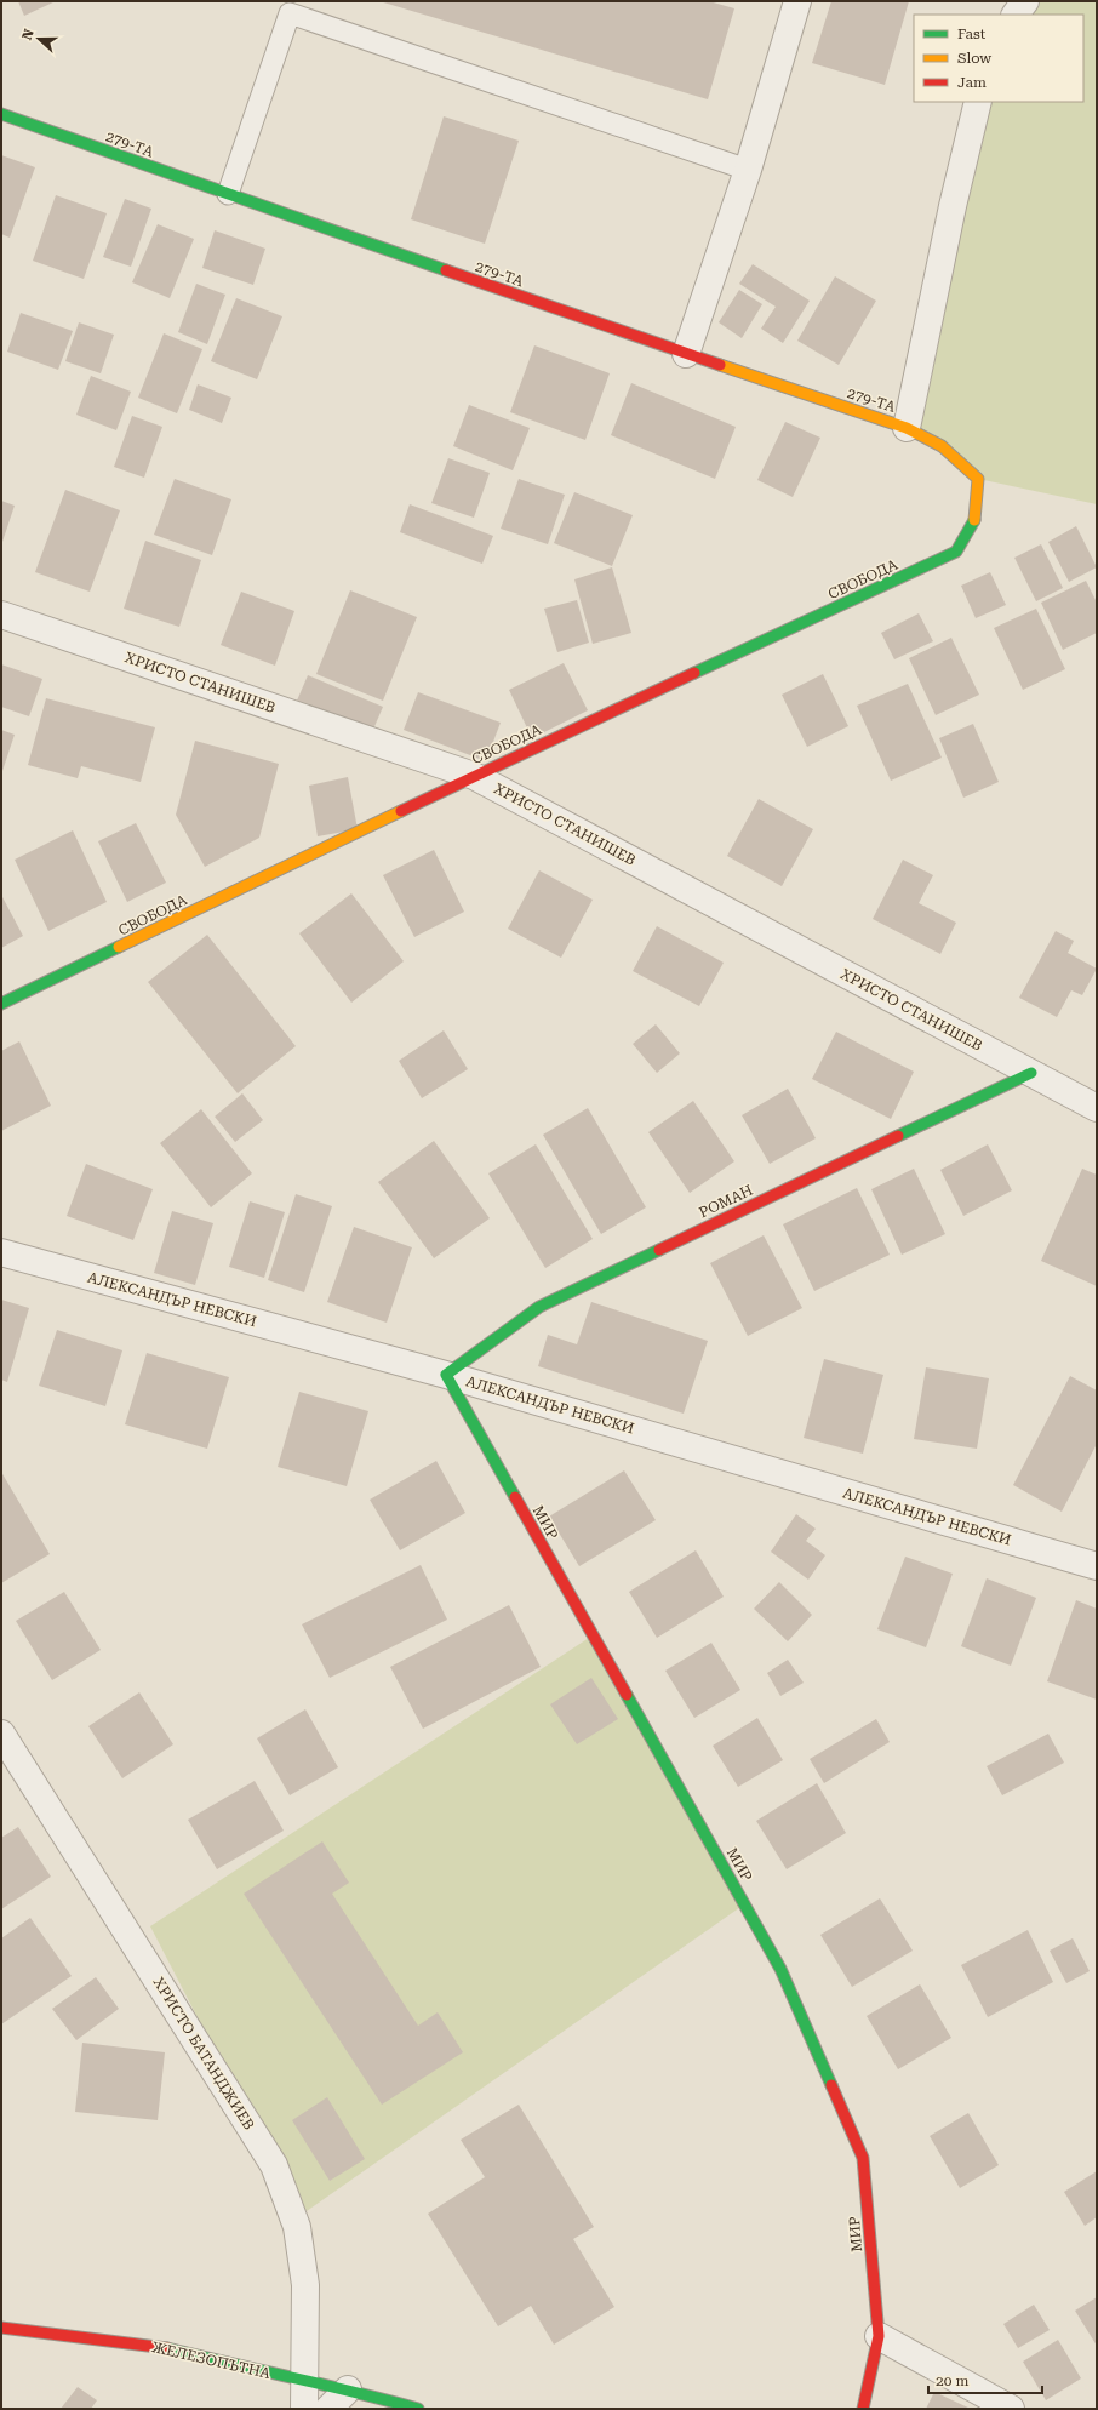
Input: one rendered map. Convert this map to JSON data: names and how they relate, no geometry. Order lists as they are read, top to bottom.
{
  "streets": {
    "street": [
      "279-ТА",
      "СВОБОДА",
      "ХРИСТО СТАНИШЕВ",
      "РОМАН",
      "АЛЕКСАНДЪР НЕВСКИ",
      "МИР",
      "ХРИСТО БАТАНДЖИЕВ",
      "ЖЕЛЕЗОПЪТНА"
    ]
  },
  "crossings": [
    ["279-ТА", "СВОБОДА"],
    ["СВОБОДА", "ХРИСТО СТАНИШЕВ"],
    ["ХРИСТО СТАНИШЕВ", "РОМАН"],
    ["РОМАН", "АЛЕКСАНДЪР НЕВСКИ"],
    ["РОМАН", "МИР"],
    ["АЛЕКСАНДЪР НЕВСКИ", "МИР"],
    ["ХРИСТО БАТАНДЖИЕВ", "ЖЕЛЕЗОПЪТНА"]
  ],
  "legend": ["Fast", "Slow", "Jam"],
  "scale_bar": "20 m",
  "north": "left"
}
